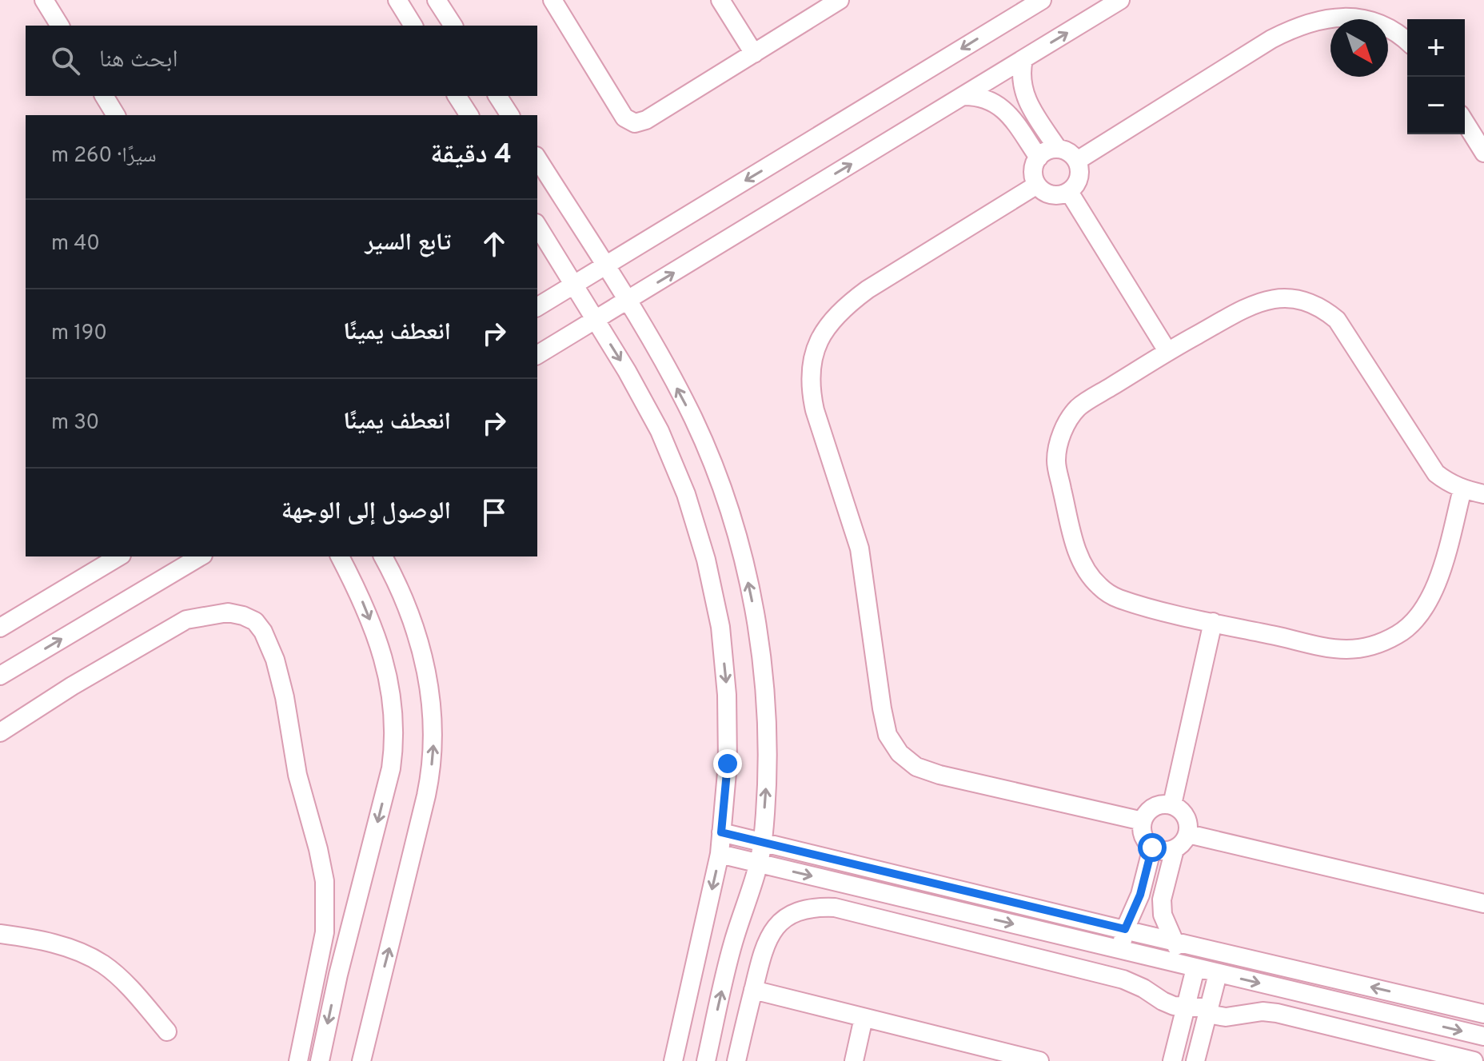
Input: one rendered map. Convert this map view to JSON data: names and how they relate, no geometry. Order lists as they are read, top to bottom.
{
  "north": "bottom right",
  "page": {
    "map_buttons": ["+", "−"],
    "search": "ابحث هنا",
    "heading": ["4 دقيقة", "سيرًا · 260 m"],
    "list": [
      ["تابع السير", "40 m"],
      ["انعطف يمينًا", "190 m"],
      ["انعطف يمينًا", "30 m"],
      "الوصول إلى الوجهة"
    ]
  }
}
